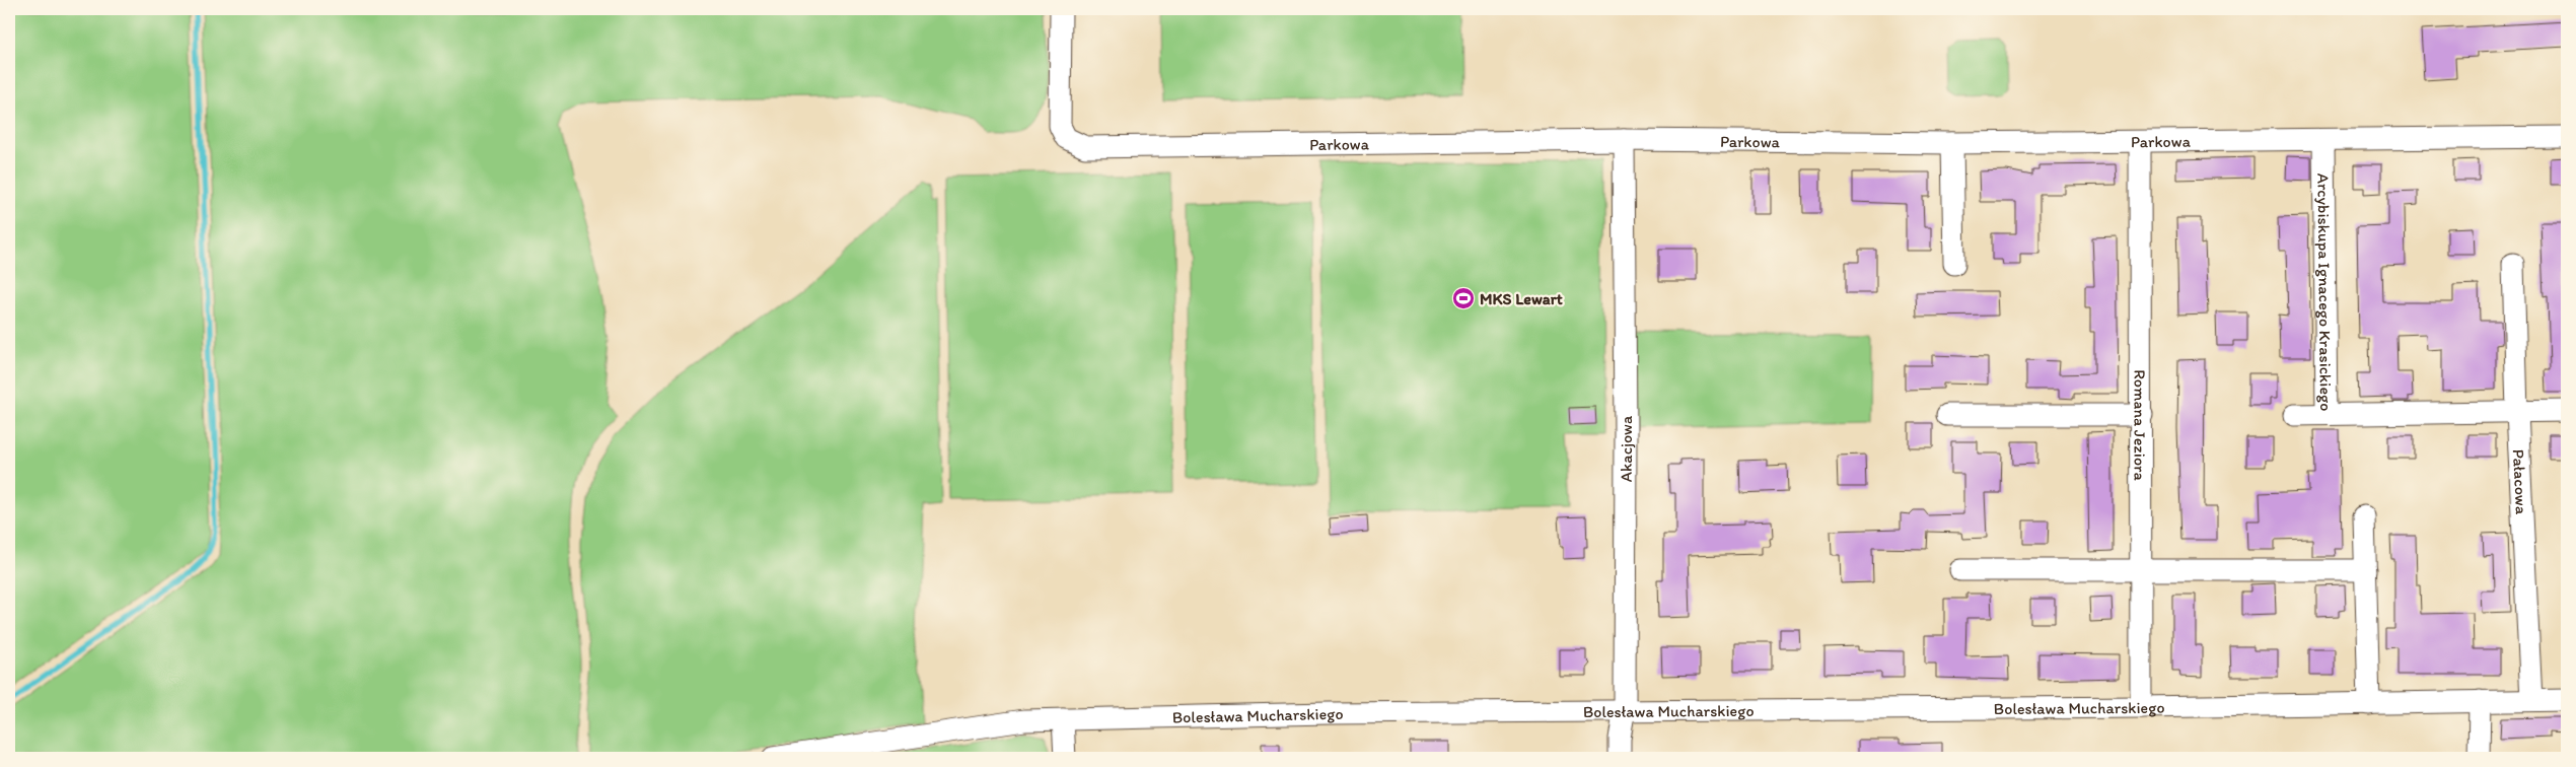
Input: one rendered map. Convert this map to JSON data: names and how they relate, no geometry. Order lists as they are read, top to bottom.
{
  "streets": {
    "street": [
      "Parkowa",
      "Arcybiskupa Ignacego Krasickiego",
      "Romana Jeziora",
      "Akacjowa",
      "Pałacowa",
      "Bolesława Mucharskiego"
    ]
  },
  "crossings": [
    ["Parkowa", "Arcybiskupa Ignacego Krasickiego"],
    ["Parkowa", "Romana Jeziora"],
    ["Parkowa", "Akacjowa"],
    ["Arcybiskupa Ignacego Krasickiego", "Pałacowa"],
    ["Romana Jeziora", "Bolesława Mucharskiego"],
    ["Akacjowa", "Bolesława Mucharskiego"],
    ["Pałacowa", "Bolesława Mucharskiego"]
  ],
  "places": {
    "sports": ["MKS Lewart"]
  }
}
